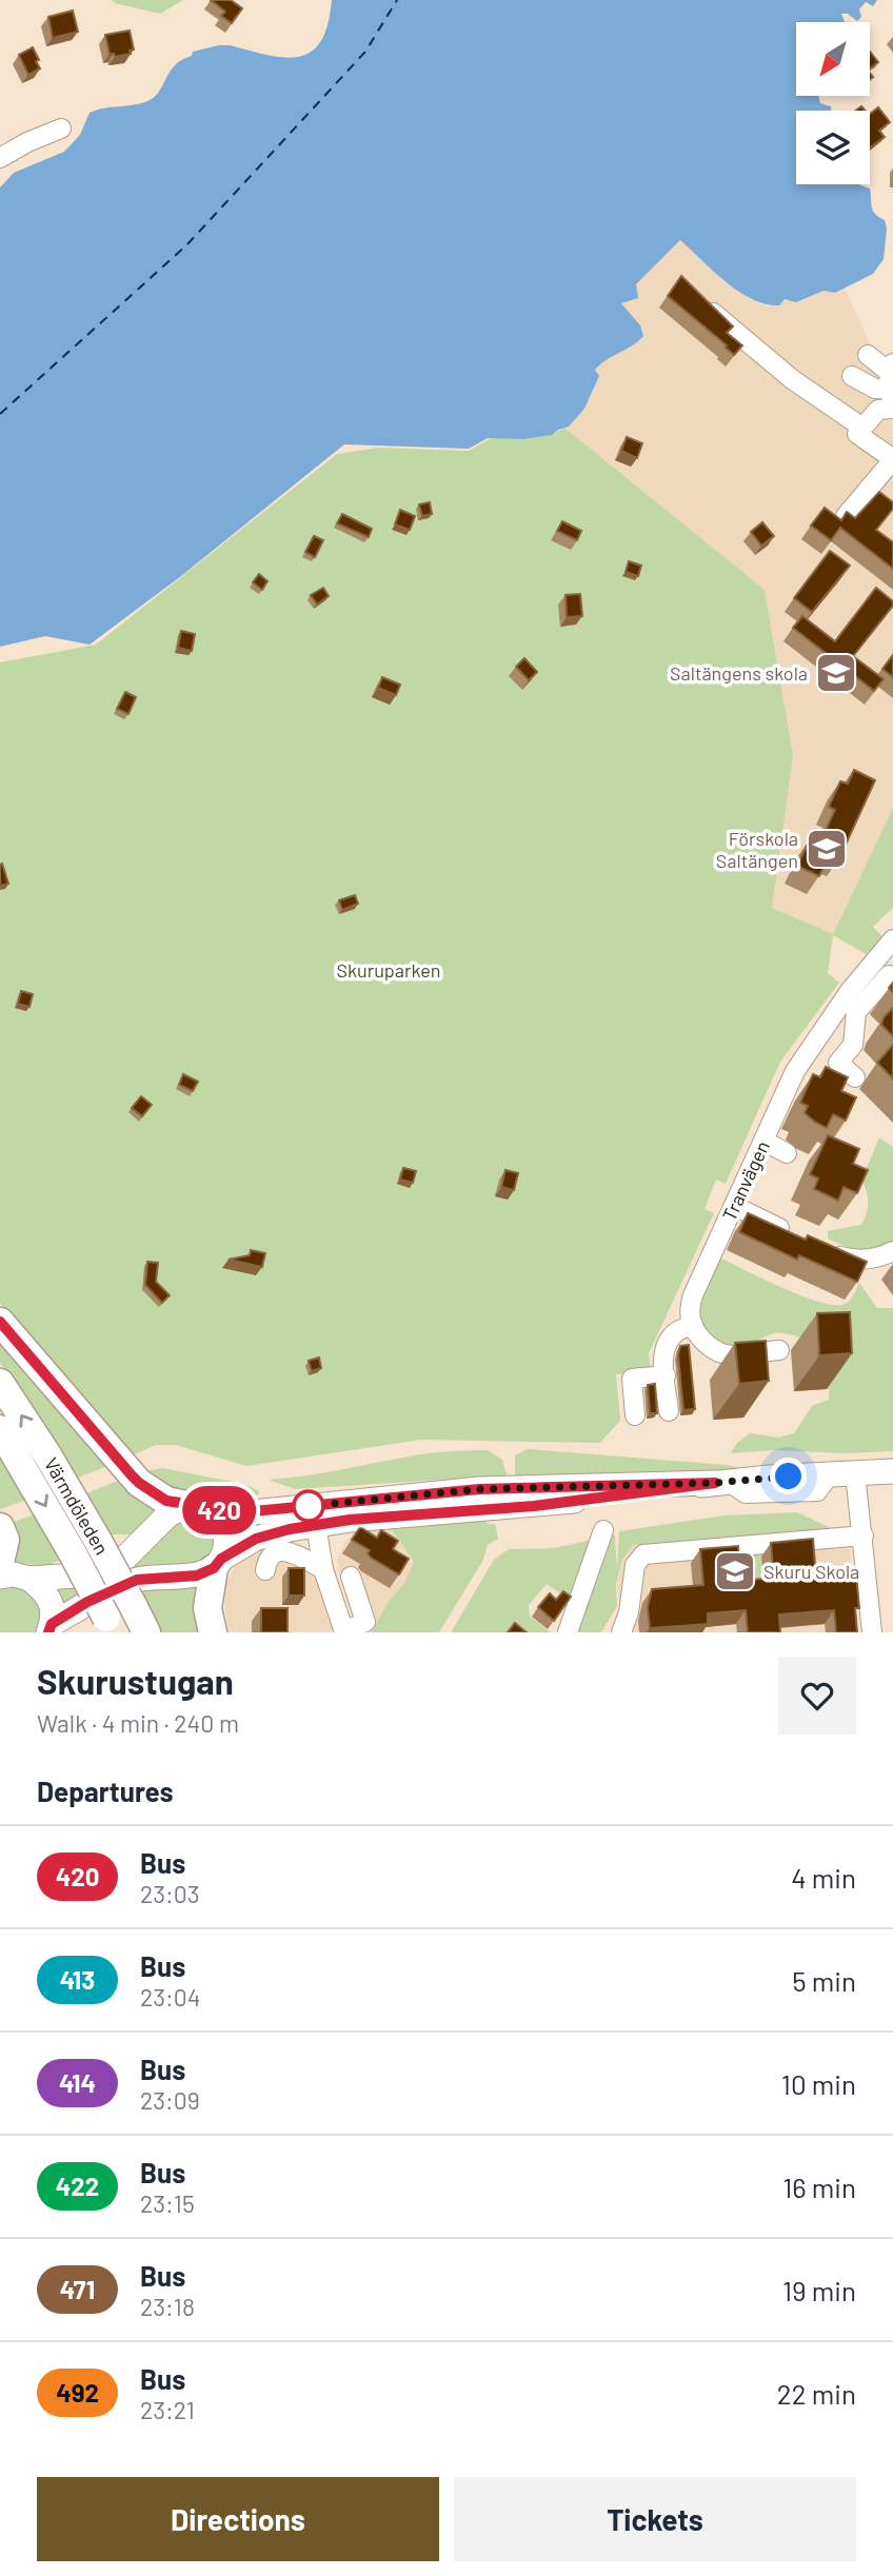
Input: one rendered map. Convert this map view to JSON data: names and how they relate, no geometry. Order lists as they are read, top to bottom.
{
  "streets": {
    "highway": ["Värmdöleden"],
    "street": ["Tranvägen"]
  },
  "parks": ["Skuruparken"],
  "places": {
    "school or university": ["Saltängens skola", "Förskola Saltängen", "Skuru Skola"]
  },
  "lines": ["bus line 420"],
  "north": "bottom left",
  "page": {
    "on_map": "420",
    "heading": [
      ["Skurustugan", "Walk · 4 min · 240 m"],
      "Departures"
    ],
    "list": [
      {
        "mark": "420",
        "name": "Bus",
        "note": "23:03",
        "value": "4 min"
      },
      {
        "mark": "413",
        "name": "Bus",
        "note": "23:04",
        "value": "5 min"
      },
      {
        "mark": "414",
        "name": "Bus",
        "note": "23:09",
        "value": "10 min"
      },
      {
        "mark": "422",
        "name": "Bus",
        "note": "23:15",
        "value": "16 min"
      },
      {
        "mark": "471",
        "name": "Bus",
        "note": "23:18",
        "value": "19 min"
      },
      {
        "mark": "492",
        "name": "Bus",
        "note": "23:21",
        "value": "22 min"
      }
    ],
    "buttons": ["Directions", "Tickets"]
  }
}
